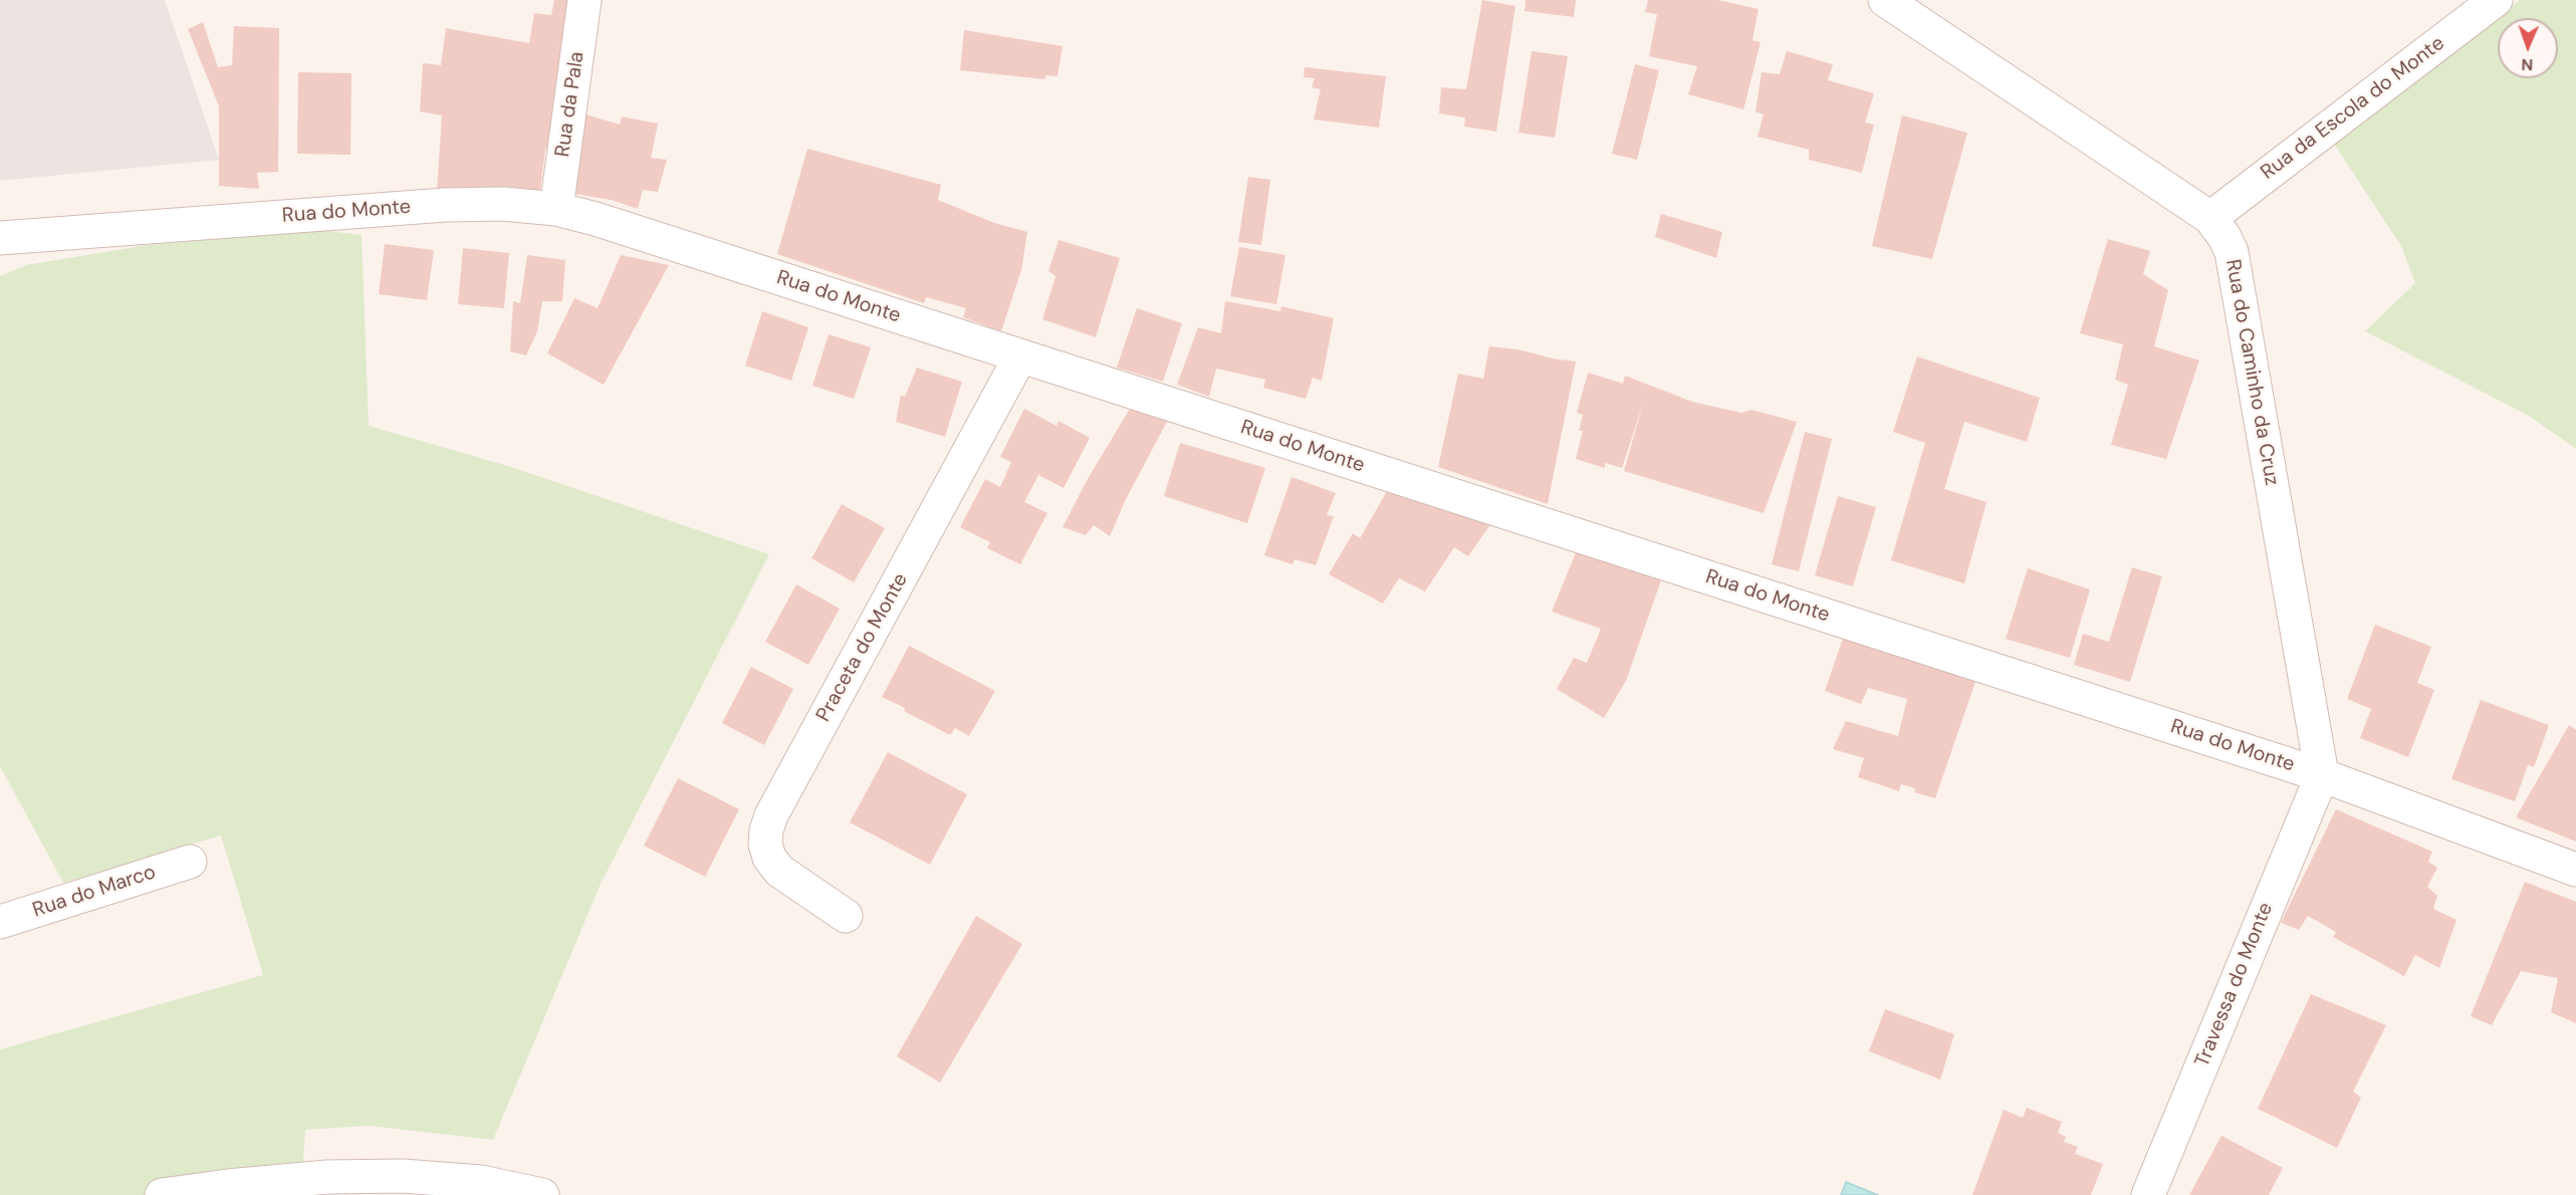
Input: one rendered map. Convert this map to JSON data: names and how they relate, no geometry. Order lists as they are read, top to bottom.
{
  "streets": {
    "street": [
      "Rua da Pala",
      "Rua da Escola do Monte",
      "Rua do Monte",
      "Rua do Caminho da Cruz",
      "Praceta do Monte",
      "Rua do Marco",
      "Travessa do Monte"
    ]
  },
  "crossings": [
    ["Rua da Pala", "Rua do Monte"],
    ["Rua da Escola do Monte", "Rua do Caminho da Cruz"],
    ["Rua do Monte", "Rua do Caminho da Cruz"],
    ["Rua do Monte", "Praceta do Monte"],
    ["Rua do Monte", "Travessa do Monte"],
    ["Rua do Caminho da Cruz", "Travessa do Monte"]
  ],
  "north": "bottom"
}
